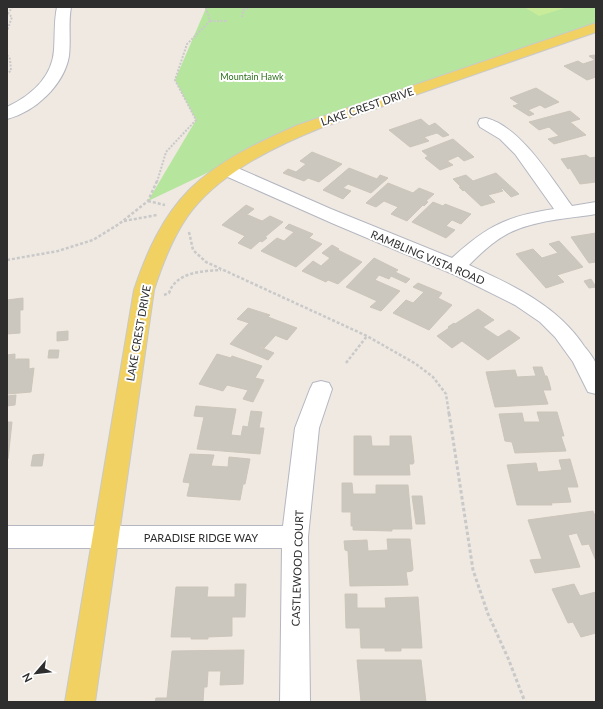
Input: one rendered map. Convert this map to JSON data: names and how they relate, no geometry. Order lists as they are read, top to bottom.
{
  "streets": {
    "main road": ["LAKE CREST DRIVE"],
    "street": ["RAMBLING VISTA ROAD", "PARADISE RIDGE WAY", "CASTLEWOOD COURT"]
  },
  "crossings": [
    ["LAKE CREST DRIVE", "RAMBLING VISTA ROAD"],
    ["LAKE CREST DRIVE", "PARADISE RIDGE WAY"],
    ["PARADISE RIDGE WAY", "CASTLEWOOD COURT"]
  ],
  "parks": ["Mountain Hawk"],
  "north": "bottom left"
}
